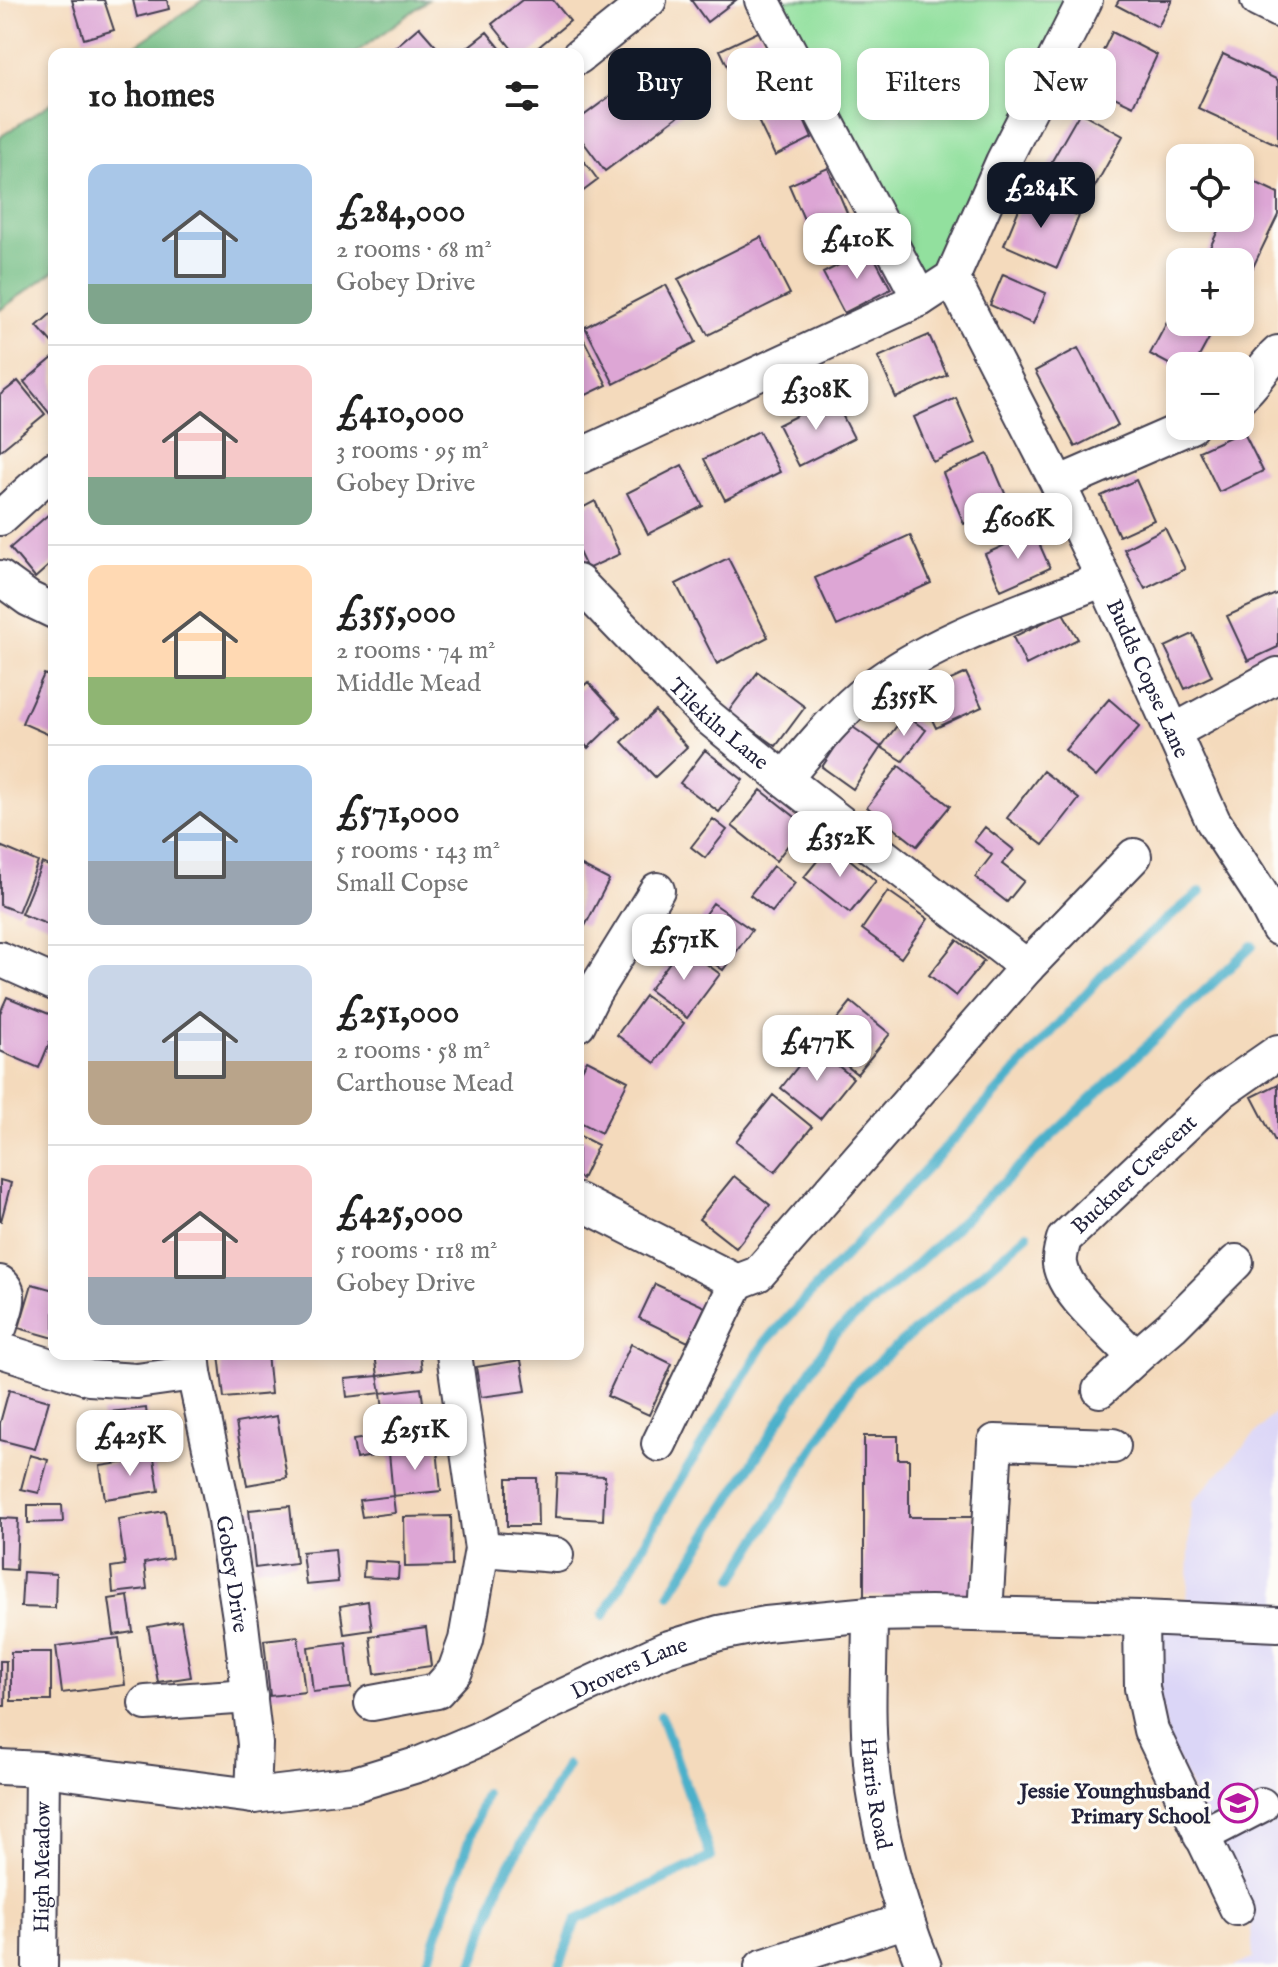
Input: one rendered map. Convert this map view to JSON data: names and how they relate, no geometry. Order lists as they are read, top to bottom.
{
  "streets": {
    "street": [
      "Budds Copse Lane",
      "Tilekiln Lane",
      "Buckner Crescent",
      "Gobey Drive",
      "Drovers Lane",
      "Harris Road",
      "High Meadow"
    ]
  },
  "crossings": [
    ["Gobey Drive", "Drovers Lane"],
    ["Drovers Lane", "Harris Road"],
    ["Drovers Lane", "High Meadow"]
  ],
  "places": {
    "school or university": ["Jessie Younghusband Primary School"]
  },
  "page": {
    "chip": [
      "Buy",
      "Rent",
      "Filters",
      "New"
    ],
    "heading": "10 homes",
    "map_buttons": ["+", "−"],
    "list": [
      {
        "name": "£284,000",
        "note": "2 rooms · 68 m² · Gobey Drive"
      },
      {
        "name": "£410,000",
        "note": "3 rooms · 95 m² · Gobey Drive"
      },
      {
        "name": "£355,000",
        "note": "2 rooms · 74 m² · Middle Mead"
      },
      {
        "name": "£571,000",
        "note": "5 rooms · 143 m² · Small Copse"
      },
      {
        "name": "£251,000",
        "note": "2 rooms · 58 m² · Carthouse Mead"
      },
      {
        "name": "£425,000",
        "note": "5 rooms · 118 m² · Gobey Drive"
      }
    ],
    "price": [
      "£284K",
      "£410K",
      "£308K",
      "£606K",
      "£355K",
      "£352K",
      "£571K",
      "£477K",
      "£251K",
      "£425K"
    ]
  }
}
